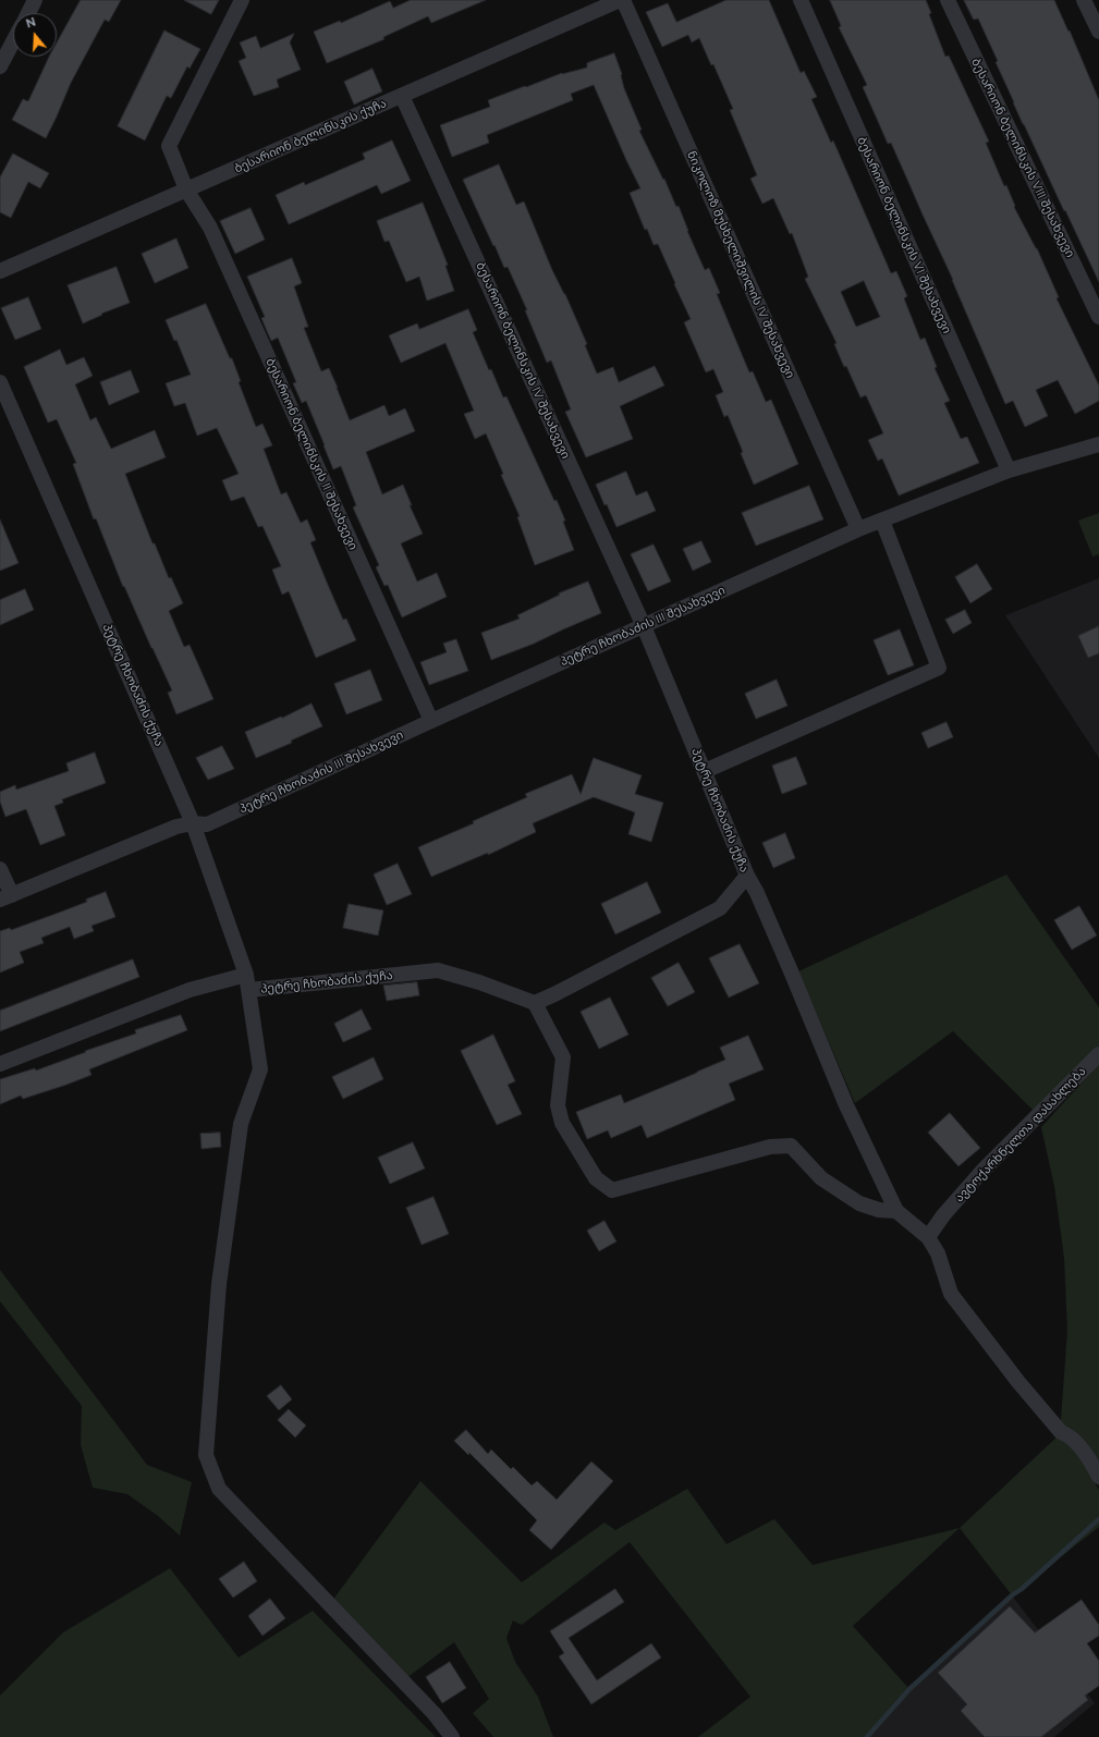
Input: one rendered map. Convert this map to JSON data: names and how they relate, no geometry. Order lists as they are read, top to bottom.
{
  "streets": {
    "street": [
      "ბესარიონ ბელინსკის ქუჩა",
      "ბესარიონ ბელინსკის VIII შესახვევი",
      "ბესარიონ ბელინსკის VI შესახვევი",
      "ნიკოლოზ მუსხელიშვილის IV შესახვევი",
      "ბესარიონ ბელინსკის IV შესახვევი",
      "ბესარიონ ბელინსკის II შესახვევი",
      "პეტრე ჩხობაძის III შესახვევი",
      "პეტრე ჩხობაძის ქუჩა",
      "ავტოქარხნელთა დასახლება"
    ]
  },
  "crossings": [
    ["ბესარიონ ბელინსკის ქუჩა", "ნიკოლოზ მუსხელიშვილის IV შესახვევი"],
    ["ბესარიონ ბელინსკის ქუჩა", "ბესარიონ ბელინსკის IV შესახვევი"],
    ["ბესარიონ ბელინსკის ქუჩა", "ბესარიონ ბელინსკის II შესახვევი"],
    ["ბესარიონ ბელინსკის VI შესახვევი", "პეტრე ჩხობაძის III შესახვევი"],
    ["ნიკოლოზ მუსხელიშვილის IV შესახვევი", "პეტრე ჩხობაძის III შესახვევი"],
    ["ბესარიონ ბელინსკის IV შესახვევი", "პეტრე ჩხობაძის III შესახვევი"],
    ["ბესარიონ ბელინსკის IV შესახვევი", "პეტრე ჩხობაძის ქუჩა"],
    ["ბესარიონ ბელინსკის II შესახვევი", "პეტრე ჩხობაძის III შესახვევი"],
    ["პეტრე ჩხობაძის III შესახვევი", "პეტრე ჩხობაძის ქუჩა"]
  ],
  "north": "top"
}
